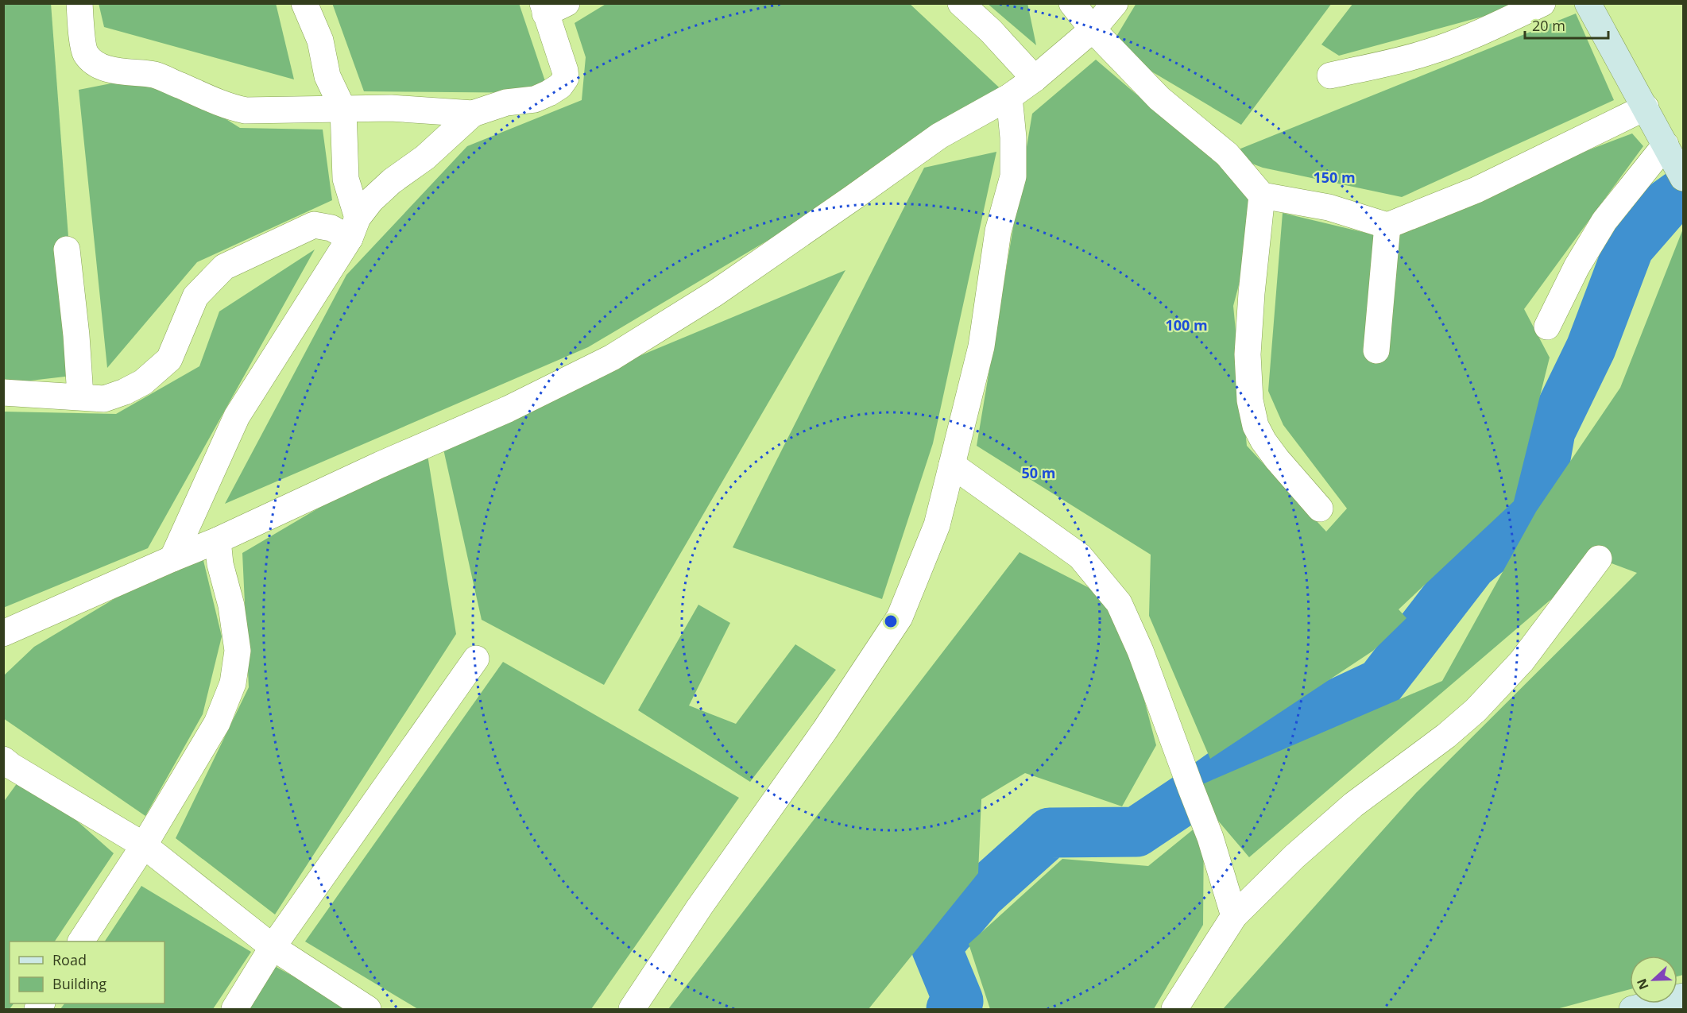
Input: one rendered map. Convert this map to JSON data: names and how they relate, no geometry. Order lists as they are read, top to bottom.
{
  "legend": ["Road", "Building"],
  "scale_bar": "20 m",
  "north": "left",
  "rings": ["150 m", "100 m", "50 m"]
}
